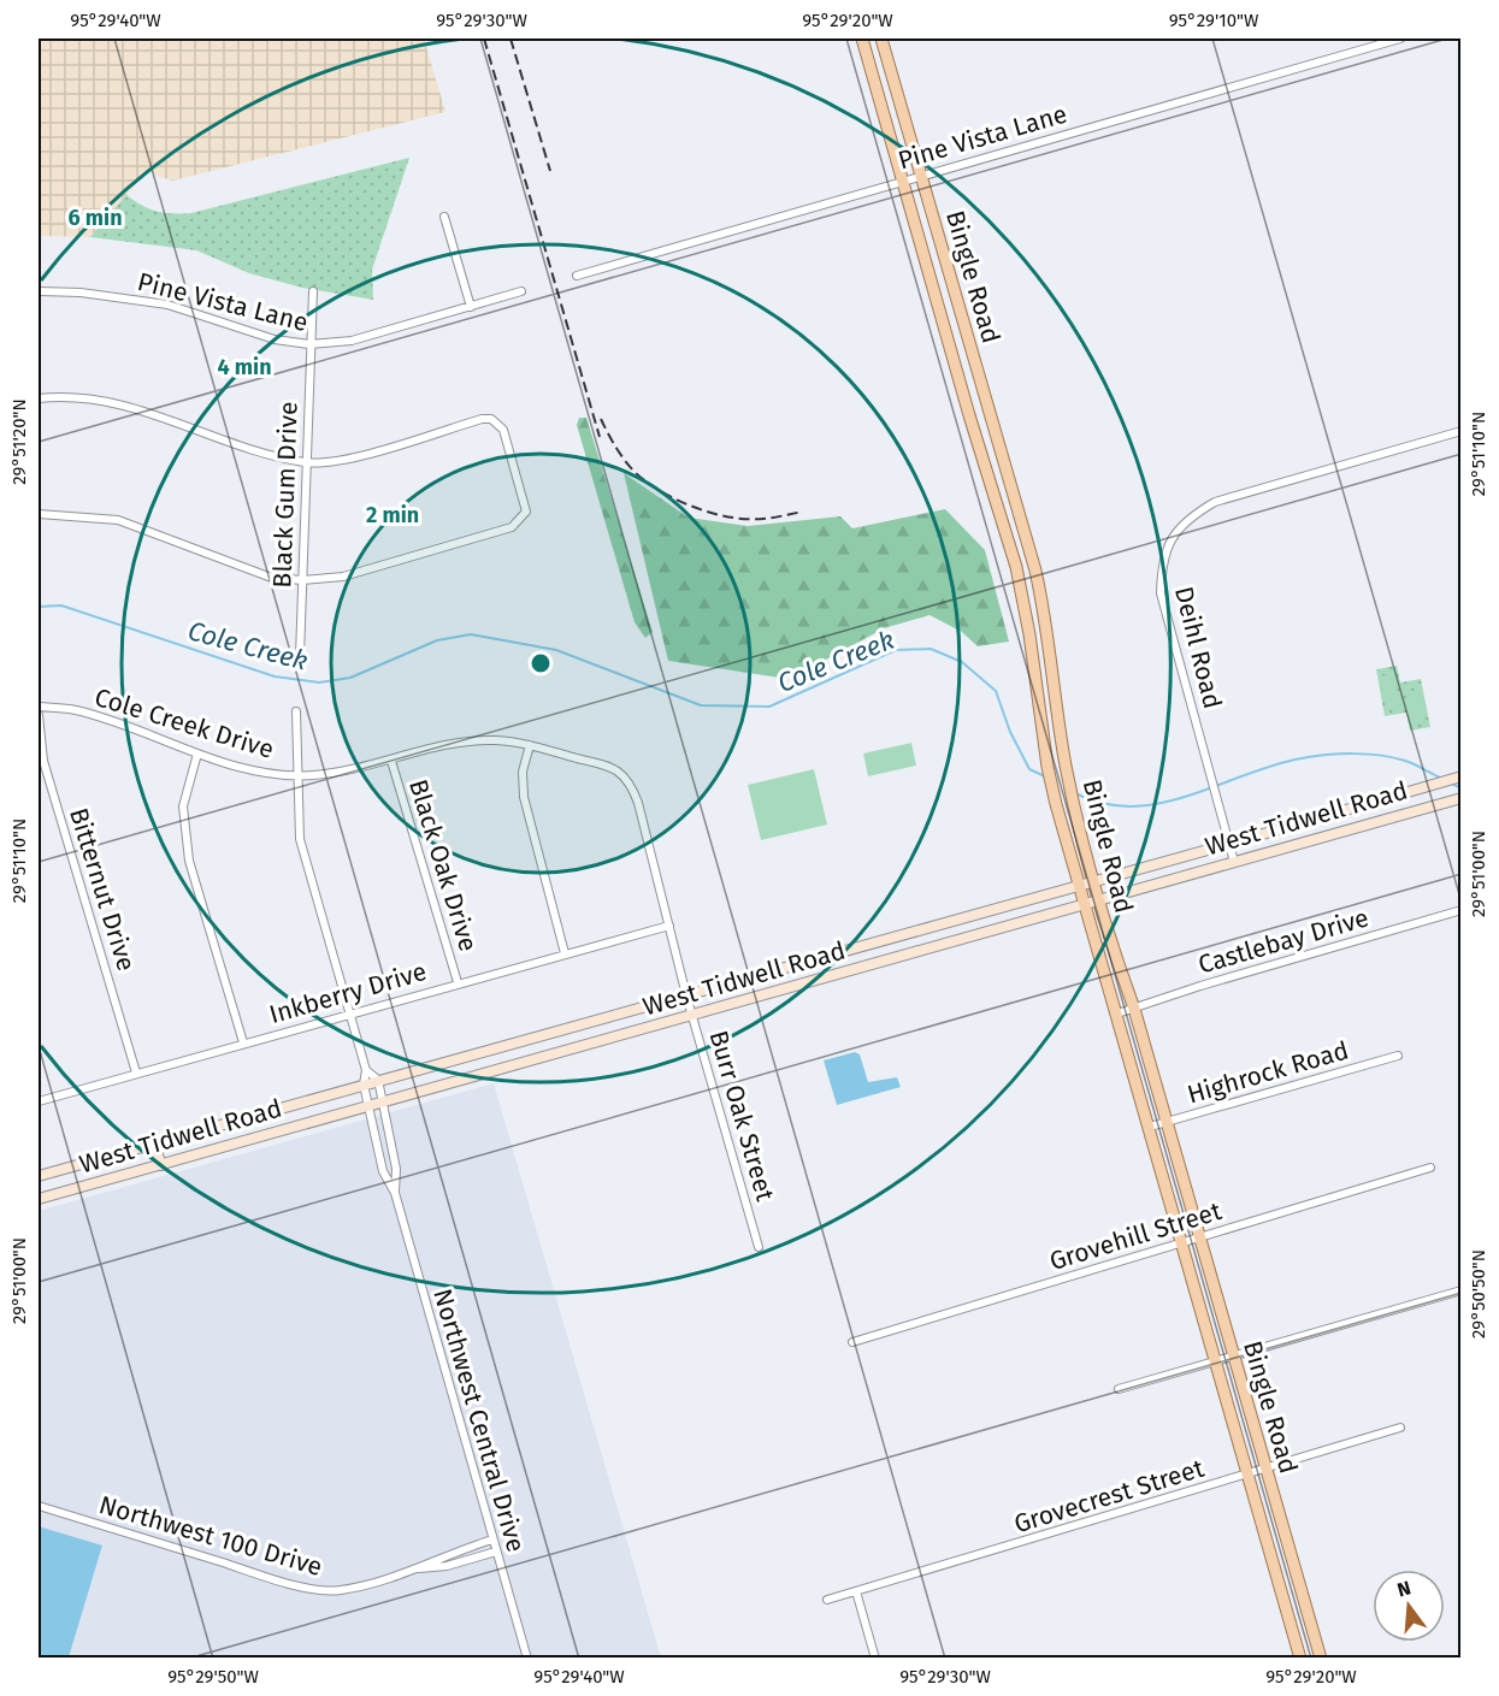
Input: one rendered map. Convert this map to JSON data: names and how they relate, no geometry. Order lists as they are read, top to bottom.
{
  "streets": {
    "main road": ["Bingle Road", "West Tidwell Road"],
    "street": [
      "Pine Vista Lane",
      "Black Gum Drive",
      "Deihl Road",
      "Cole Creek Drive",
      "Black Oak Drive",
      "Bitternut Drive",
      "Castlebay Drive",
      "Inkberry Drive",
      "Highrock Road",
      "Burr Oak Street",
      "Grovehill Street",
      "Northwest Central Drive",
      "Grovecrest Street",
      "Northwest 100 Drive"
    ]
  },
  "crossings": [
    ["Pine Vista Lane", "Bingle Road"],
    ["Pine Vista Lane", "Black Gum Drive"],
    ["Bingle Road", "West Tidwell Road"],
    ["Bingle Road", "Castlebay Drive"],
    ["Bingle Road", "Highrock Road"],
    ["Bingle Road", "Grovehill Street"],
    ["Bingle Road", "Grovecrest Street"],
    ["Deihl Road", "West Tidwell Road"],
    ["Cole Creek Drive", "Black Oak Drive"],
    ["Cole Creek Drive", "Inkberry Drive"],
    ["Cole Creek Drive", "Burr Oak Street"],
    ["West Tidwell Road", "Burr Oak Street"],
    ["West Tidwell Road", "Northwest Central Drive"],
    ["Black Oak Drive", "Inkberry Drive"],
    ["Bitternut Drive", "Inkberry Drive"],
    ["Inkberry Drive", "Burr Oak Street"],
    ["Northwest Central Drive", "Northwest 100 Drive"]
  ],
  "water": ["Cole Creek"],
  "north": "top",
  "coordinates": [
    "95°29'40\"W",
    "95°29'30\"W",
    "95°29'20\"W",
    "95°29'10\"W",
    "29°51'20\"N",
    "29°51'10\"N",
    "29°51'00\"N",
    "29°50'50\"N",
    "95°29'50\"W"
  ],
  "rings": ["6 min", "4 min", "2 min"]
}
